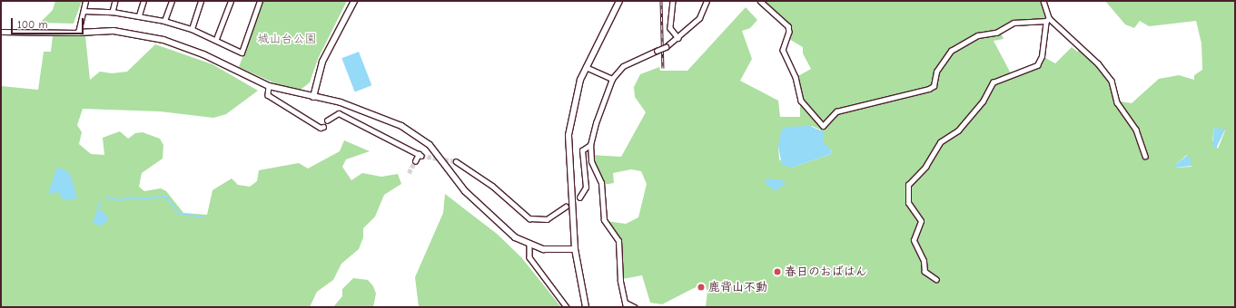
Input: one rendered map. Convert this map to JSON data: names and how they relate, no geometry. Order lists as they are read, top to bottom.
{
  "parks": ["城山台公園"],
  "places": ["春日のおばはん", "鹿背山不動"],
  "scale_bar": "100 m"
}
